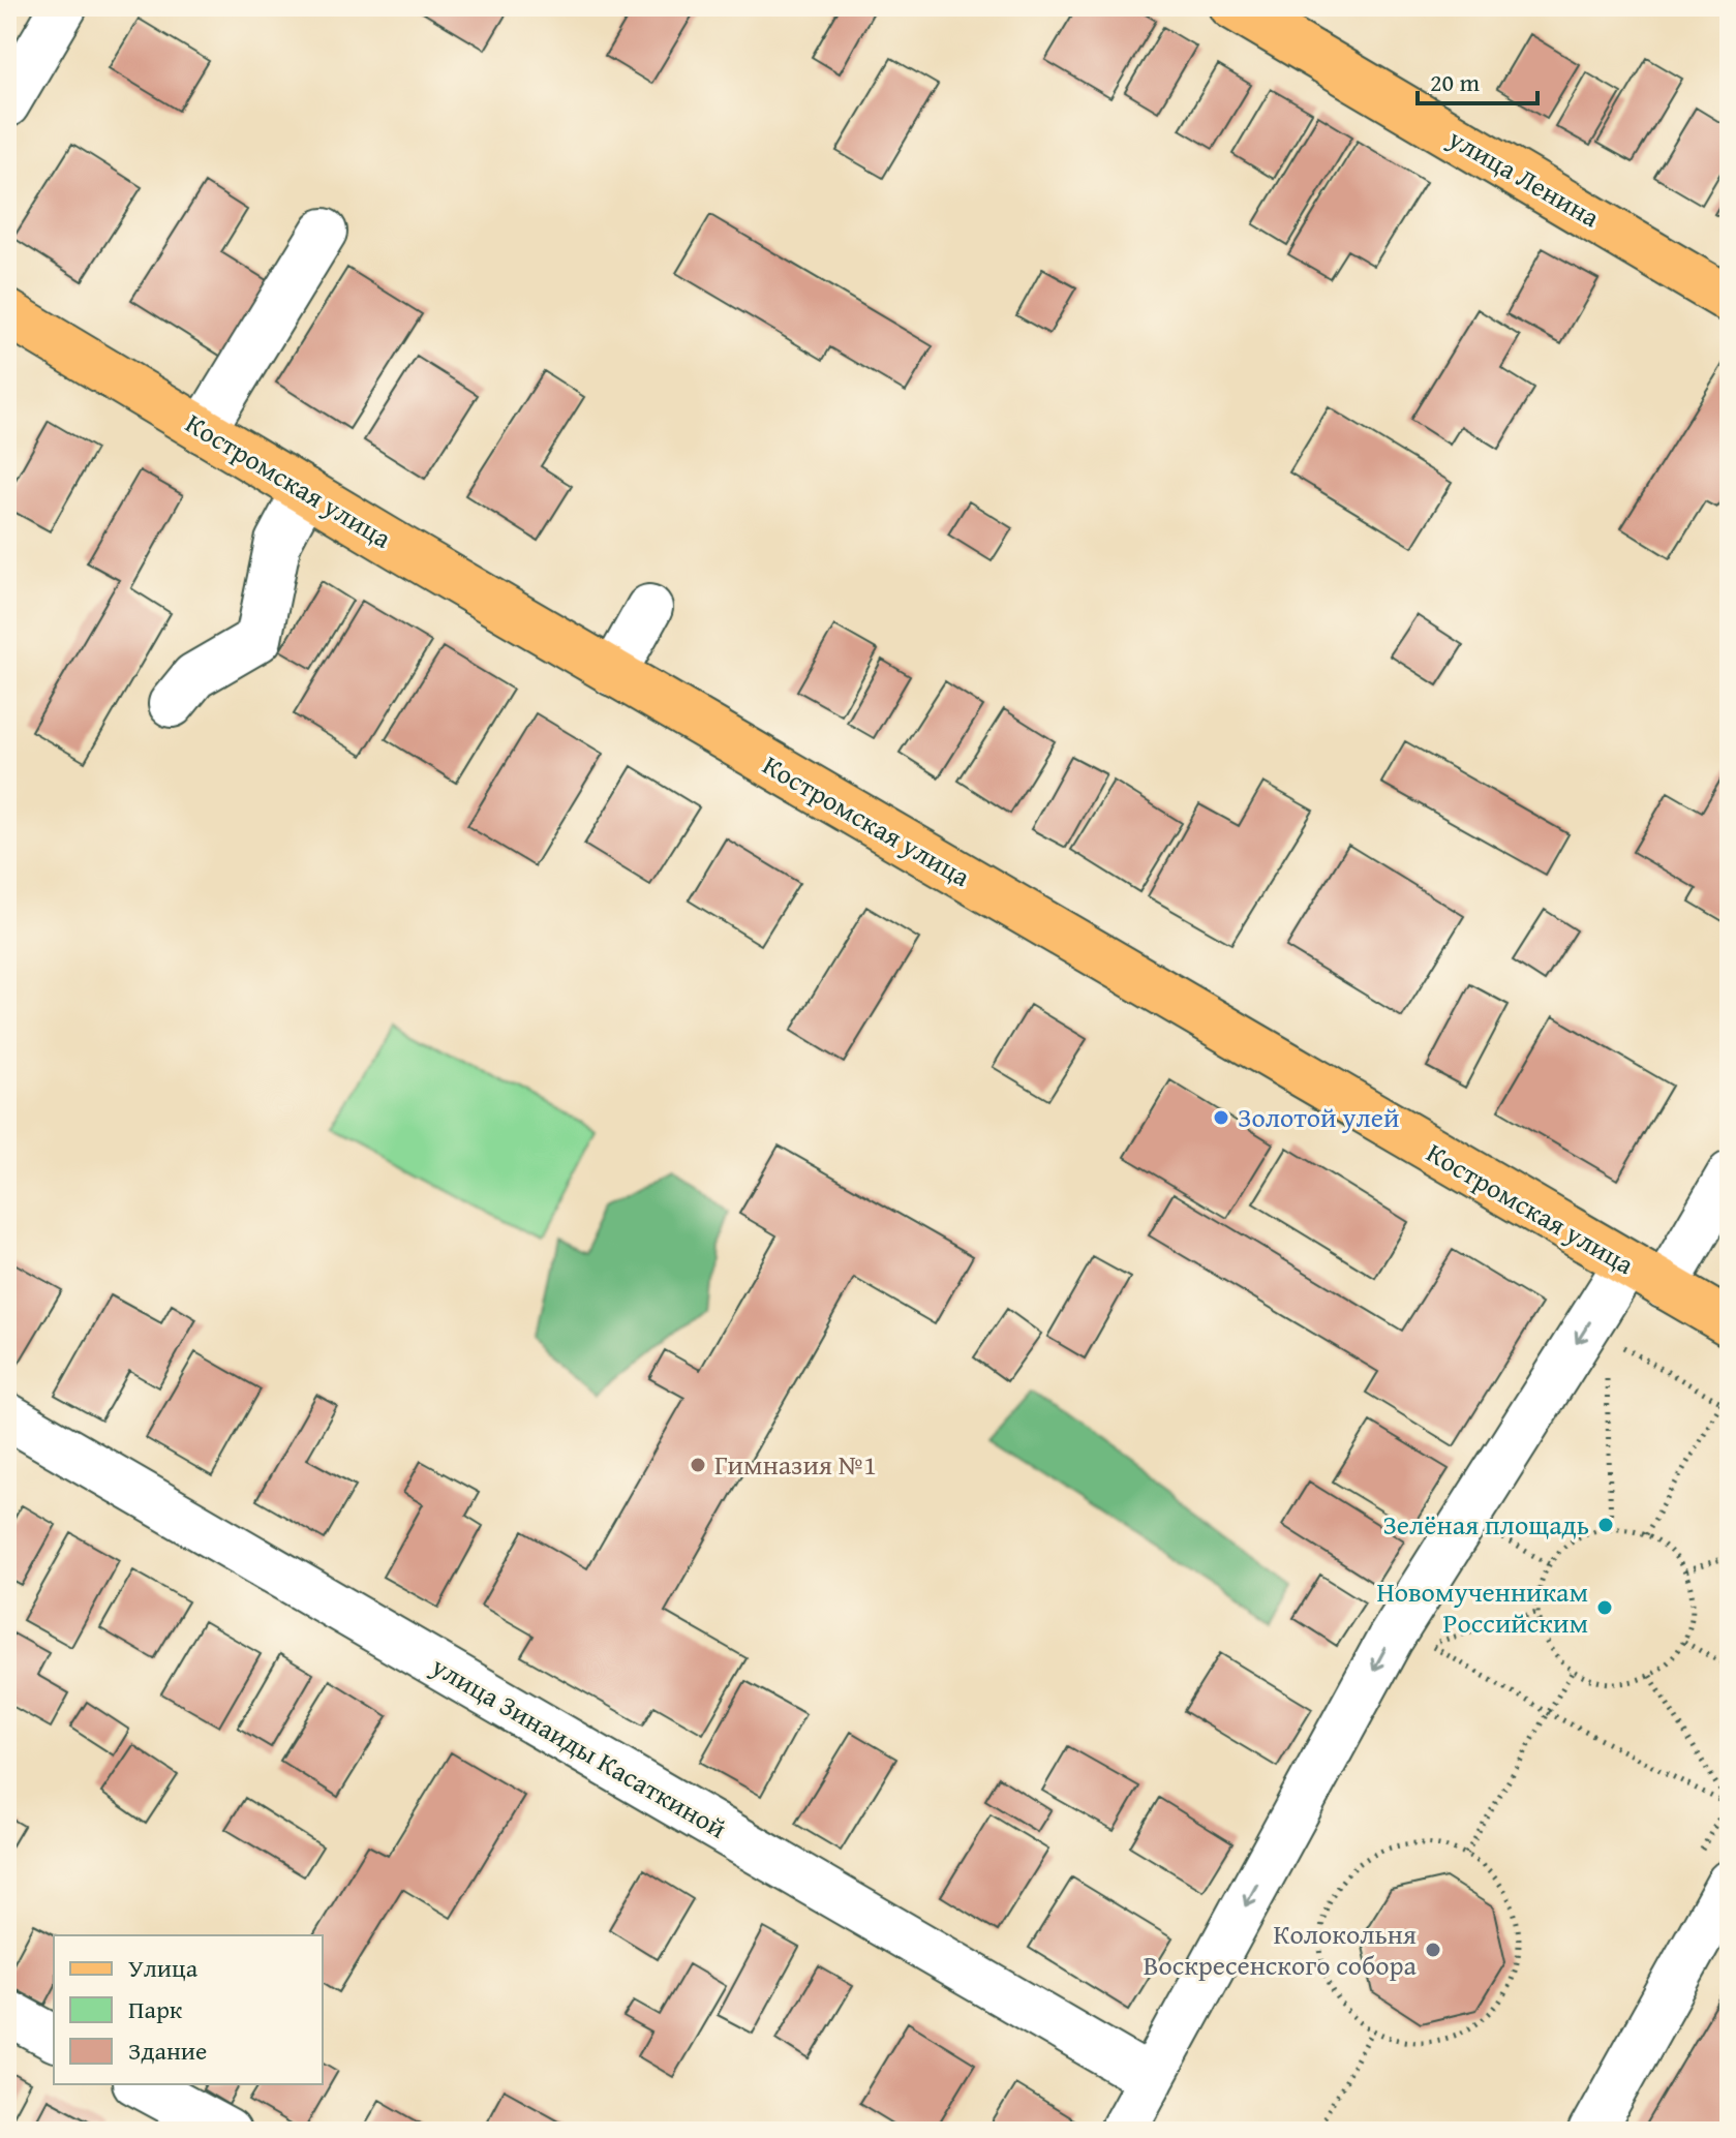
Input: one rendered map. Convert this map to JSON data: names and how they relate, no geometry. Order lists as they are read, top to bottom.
{
  "streets": {
    "main road": ["улица Ленина", "Костромская улица"],
    "street": ["улица Зинаиды Касаткиной"]
  },
  "places": [
    "Золотой улей",
    "Гимназия №1",
    "Зелёная площадь",
    "Новомученникам Российским",
    "Колокольня Воскресенского собора"
  ],
  "legend": ["Улица", "Парк", "Здание"],
  "scale_bar": "20 m"
}
